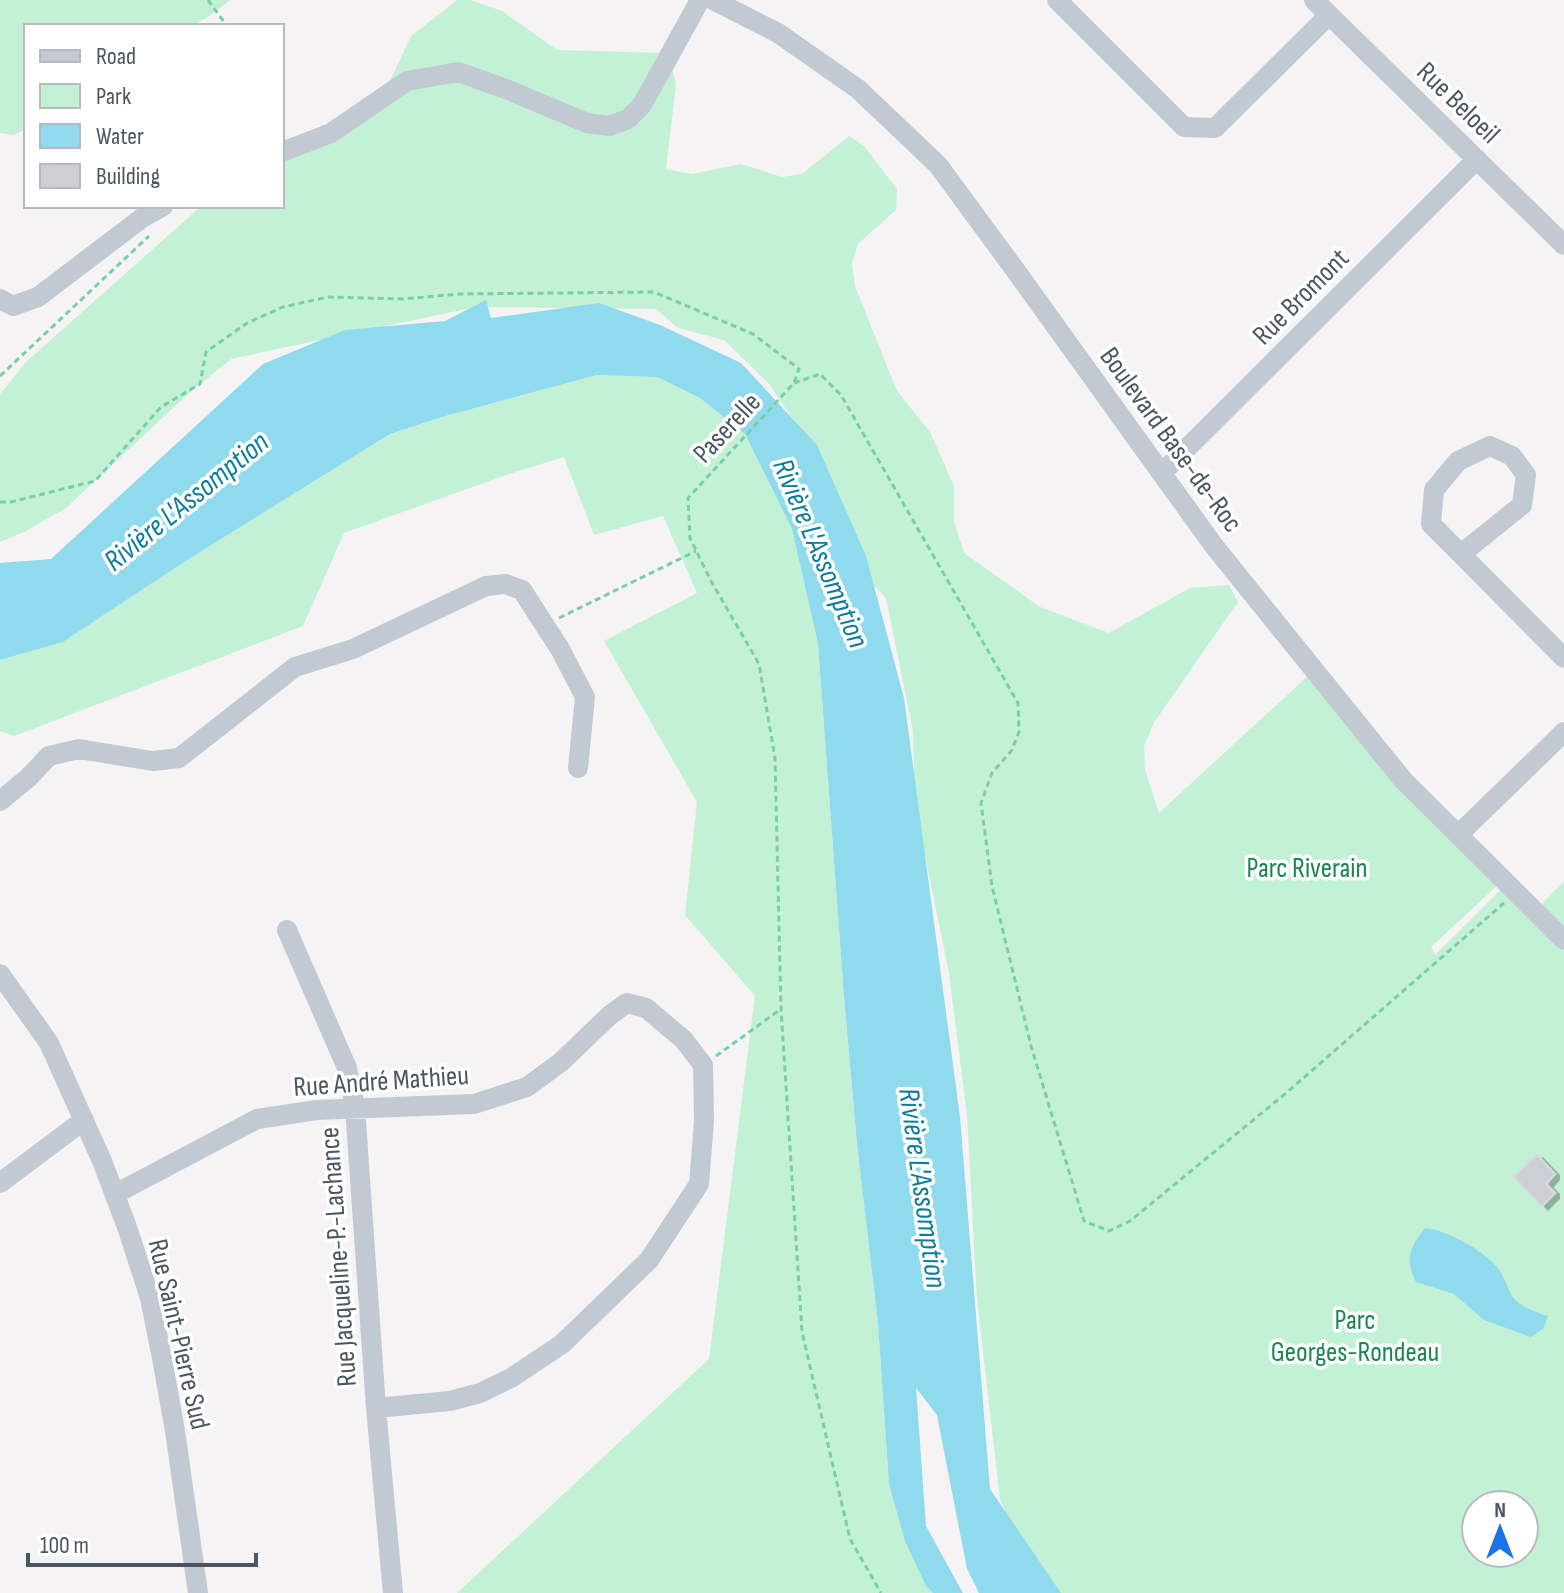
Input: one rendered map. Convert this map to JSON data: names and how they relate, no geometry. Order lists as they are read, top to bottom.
{
  "streets": {
    "street": [
      "Rue Beloeil",
      "Rue Bromont",
      "Boulevard Base-de-Roc",
      "Rue André Mathieu",
      "Rue Jacqueline-P.-Lachance",
      "Rue Saint-Pierre Sud"
    ],
    "path": ["Paserelle"]
  },
  "crossings": [
    ["Rue Beloeil", "Rue Bromont"],
    ["Rue Bromont", "Boulevard Base-de-Roc"],
    ["Rue André Mathieu", "Rue Jacqueline-P.-Lachance"],
    ["Rue André Mathieu", "Rue Saint-Pierre Sud"]
  ],
  "water": ["Rivière L'Assomption"],
  "parks": ["Parc Riverain", "Parc Georges-Rondeau"],
  "legend": [
    "Road",
    "Park",
    "Water",
    "Building"
  ],
  "scale_bar": "100 m",
  "north": "top"
}
